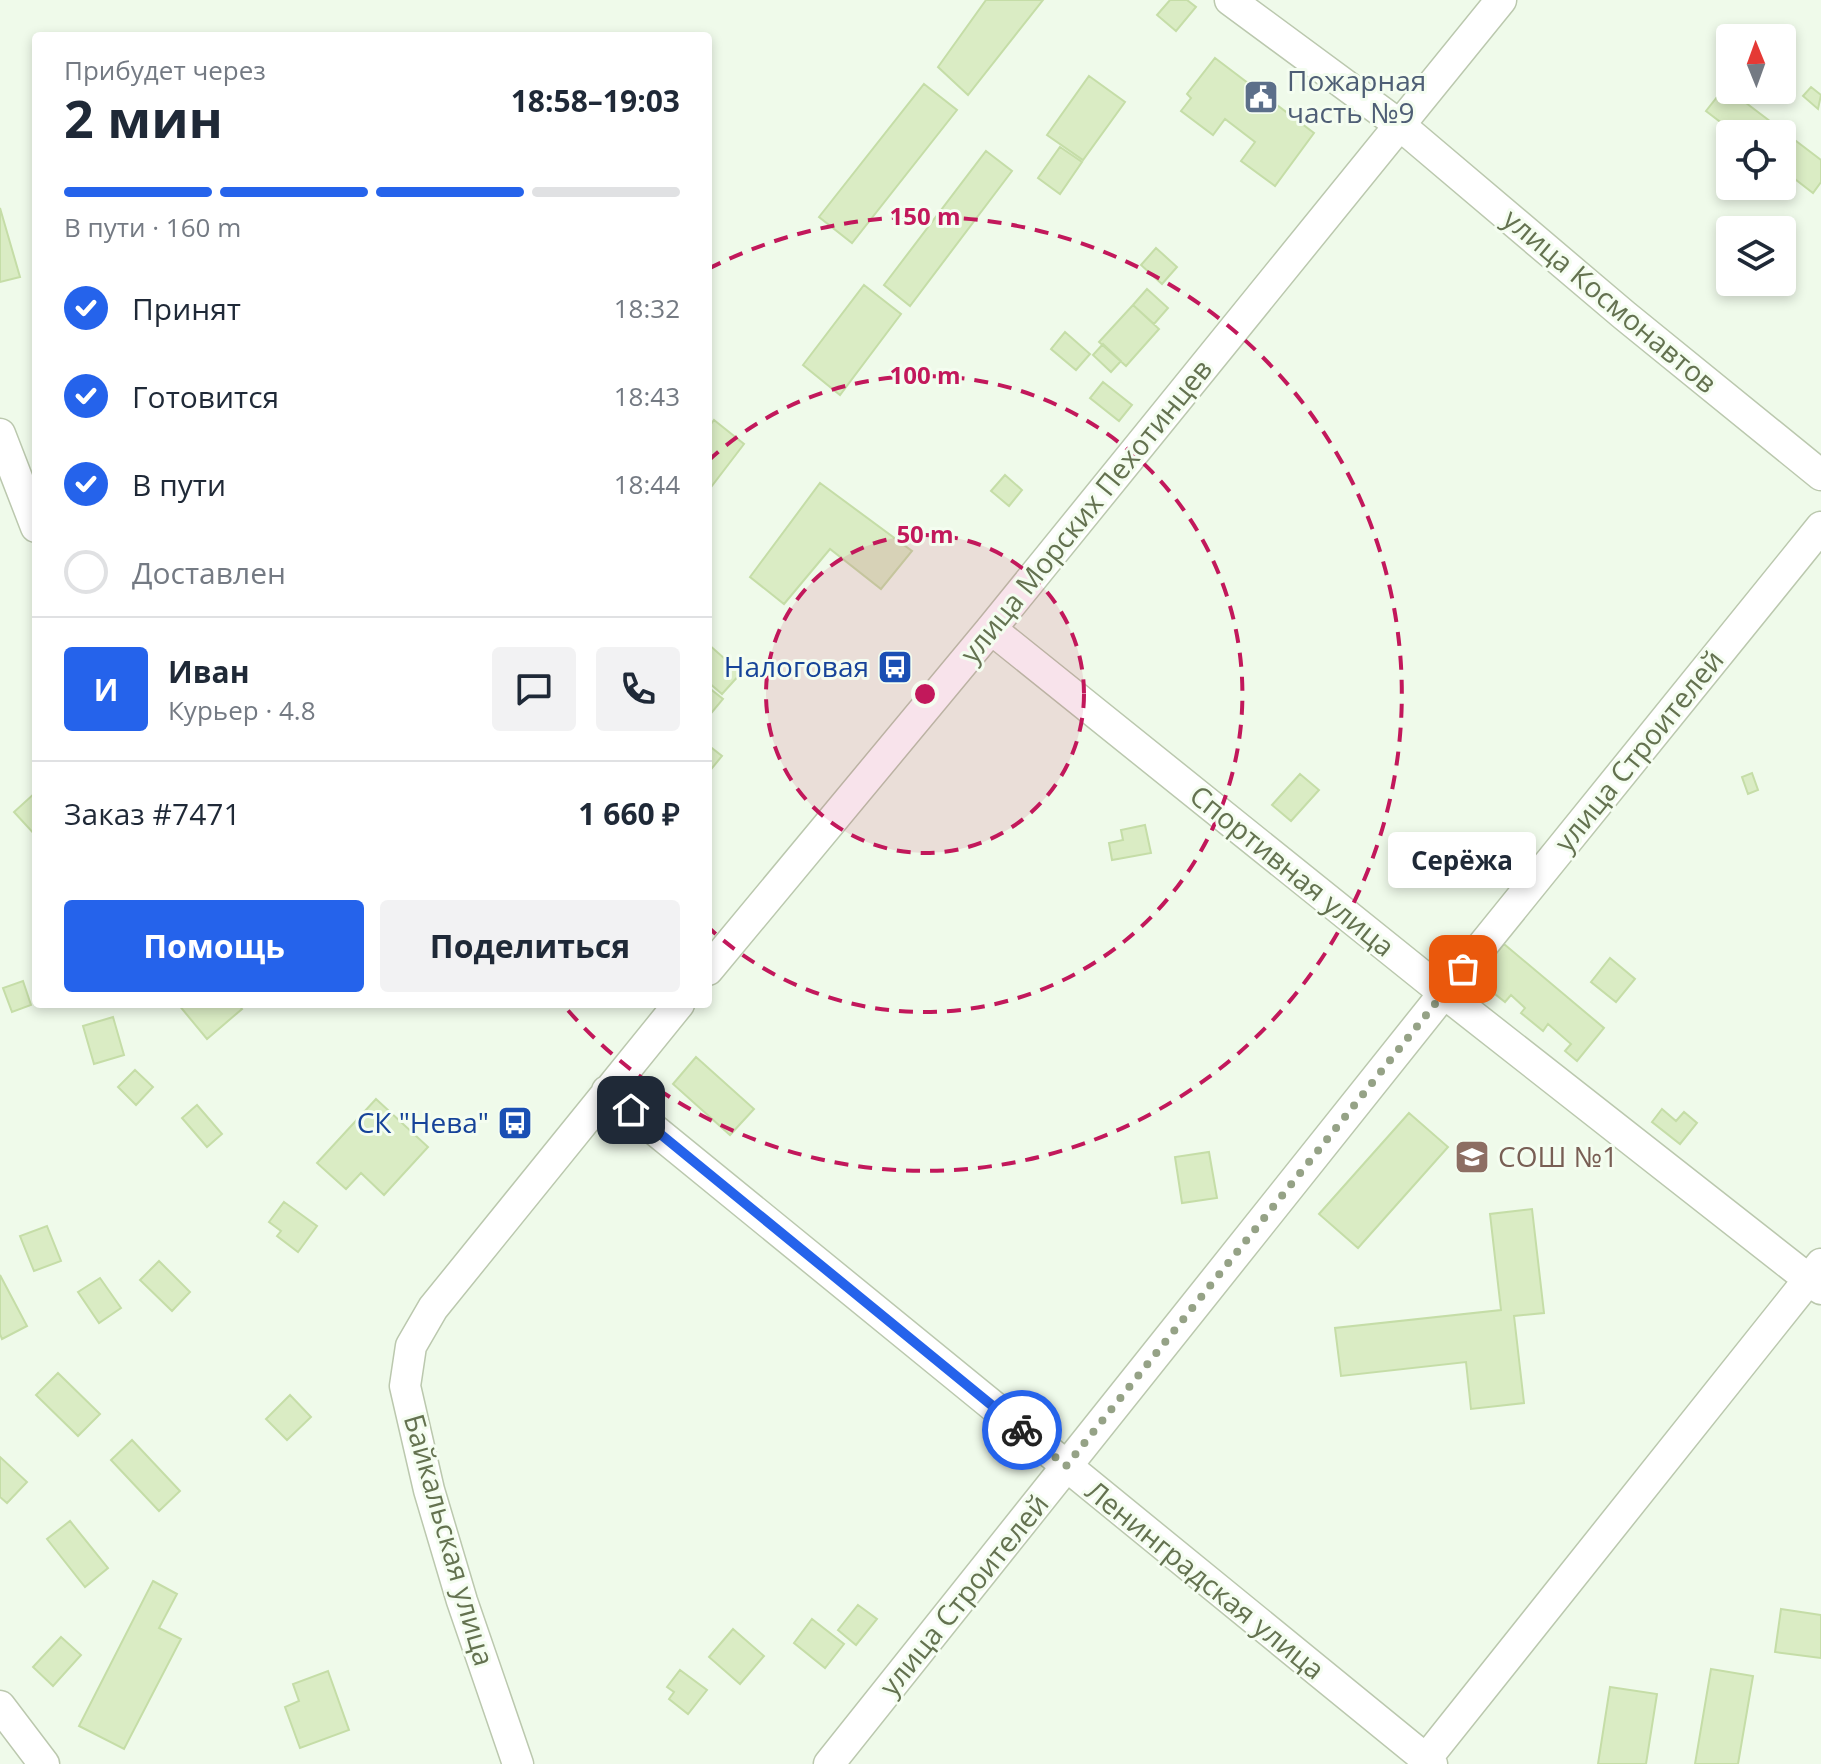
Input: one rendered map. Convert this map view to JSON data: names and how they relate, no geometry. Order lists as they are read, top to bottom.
{
  "streets": {
    "street": [
      "улица Космонавтов",
      "улица Морских Пехотинцев",
      "улица Строителей",
      "Спортивная улица",
      "Байкальская улица",
      "Ленинградская улица"
    ]
  },
  "crossings": [
    ["улица Космонавтов", "улица Морских Пехотинцев"],
    ["улица Морских Пехотинцев", "Спортивная улица"],
    ["улица Строителей", "Спортивная улица"],
    ["улица Строителей", "Ленинградская улица"],
    ["Байкальская улица", "Ленинградская улица"]
  ],
  "places": {
    "public building": ["Пожарная часть №9"],
    "bus stop": ["Налоговая", "СК \"Нева\""],
    "other": ["Серёжа"],
    "school or university": ["СОШ №1"]
  },
  "north": "top",
  "page": {
    "heading": ["2 мин", "Прибудет через", "18:58–19:03"],
    "panel": [
      "Иван",
      "Курьер · 4.8",
      "Заказ #7471",
      "1 660 ₽"
    ],
    "bar": "В пути · 160 m",
    "list": [
      ["Принят", "18:32"],
      ["Готовится", "18:43"],
      ["В пути", "18:44"],
      "Доставлен"
    ],
    "round": "И",
    "bubble": "Серёжа",
    "buttons": ["Помощь", "Поделиться"]
  },
  "rings": ["150 m", "100 m", "50 m"]
}
